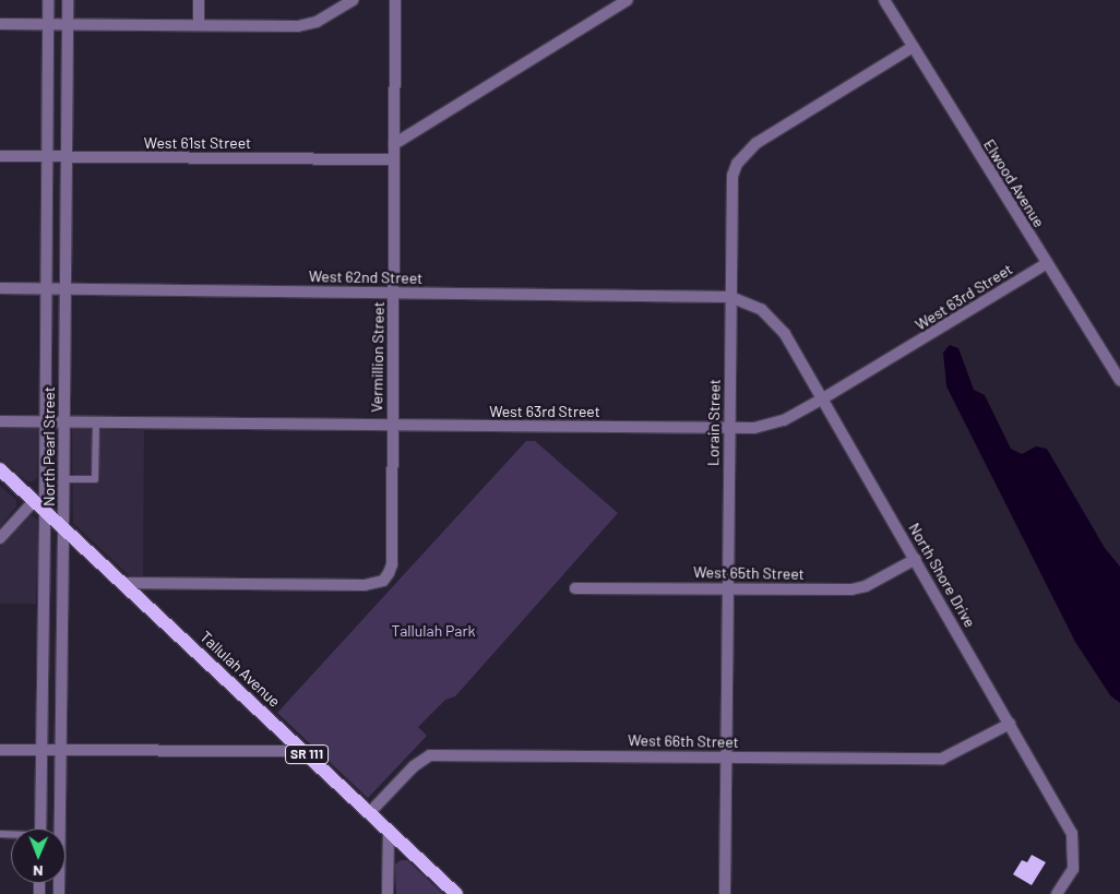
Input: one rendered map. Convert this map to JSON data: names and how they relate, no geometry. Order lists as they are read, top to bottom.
{
  "streets": {
    "main road": ["Tallulah Avenue", "SR 111"],
    "street": [
      "West 61st Street",
      "Elwood Avenue",
      "West 62nd Street",
      "West 63rd Street",
      "Vermillion Street",
      "Lorain Street",
      "North Pearl Street",
      "West 65th Street",
      "North Shore Drive",
      "West 66th Street"
    ]
  },
  "crossings": [
    ["West 61st Street", "Vermillion Street"],
    ["West 61st Street", "North Pearl Street"],
    ["Elwood Avenue", "West 63rd Street"],
    ["Elwood Avenue", "Lorain Street"],
    ["West 62nd Street", "Vermillion Street"],
    ["West 62nd Street", "Lorain Street"],
    ["West 62nd Street", "North Pearl Street"],
    ["West 62nd Street", "North Shore Drive"],
    ["West 63rd Street", "Vermillion Street"],
    ["West 63rd Street", "Lorain Street"],
    ["West 63rd Street", "North Pearl Street"],
    ["West 63rd Street", "North Shore Drive"],
    ["Vermillion Street", "Tallulah Avenue"],
    ["Lorain Street", "West 65th Street"],
    ["Lorain Street", "North Shore Drive"],
    ["Lorain Street", "West 66th Street"],
    ["North Pearl Street", "Tallulah Avenue"],
    ["West 65th Street", "North Shore Drive"],
    ["North Shore Drive", "West 66th Street"],
    ["Tallulah Avenue", "West 66th Street"]
  ],
  "parks": ["Tallulah Park"],
  "north": "bottom"
}
